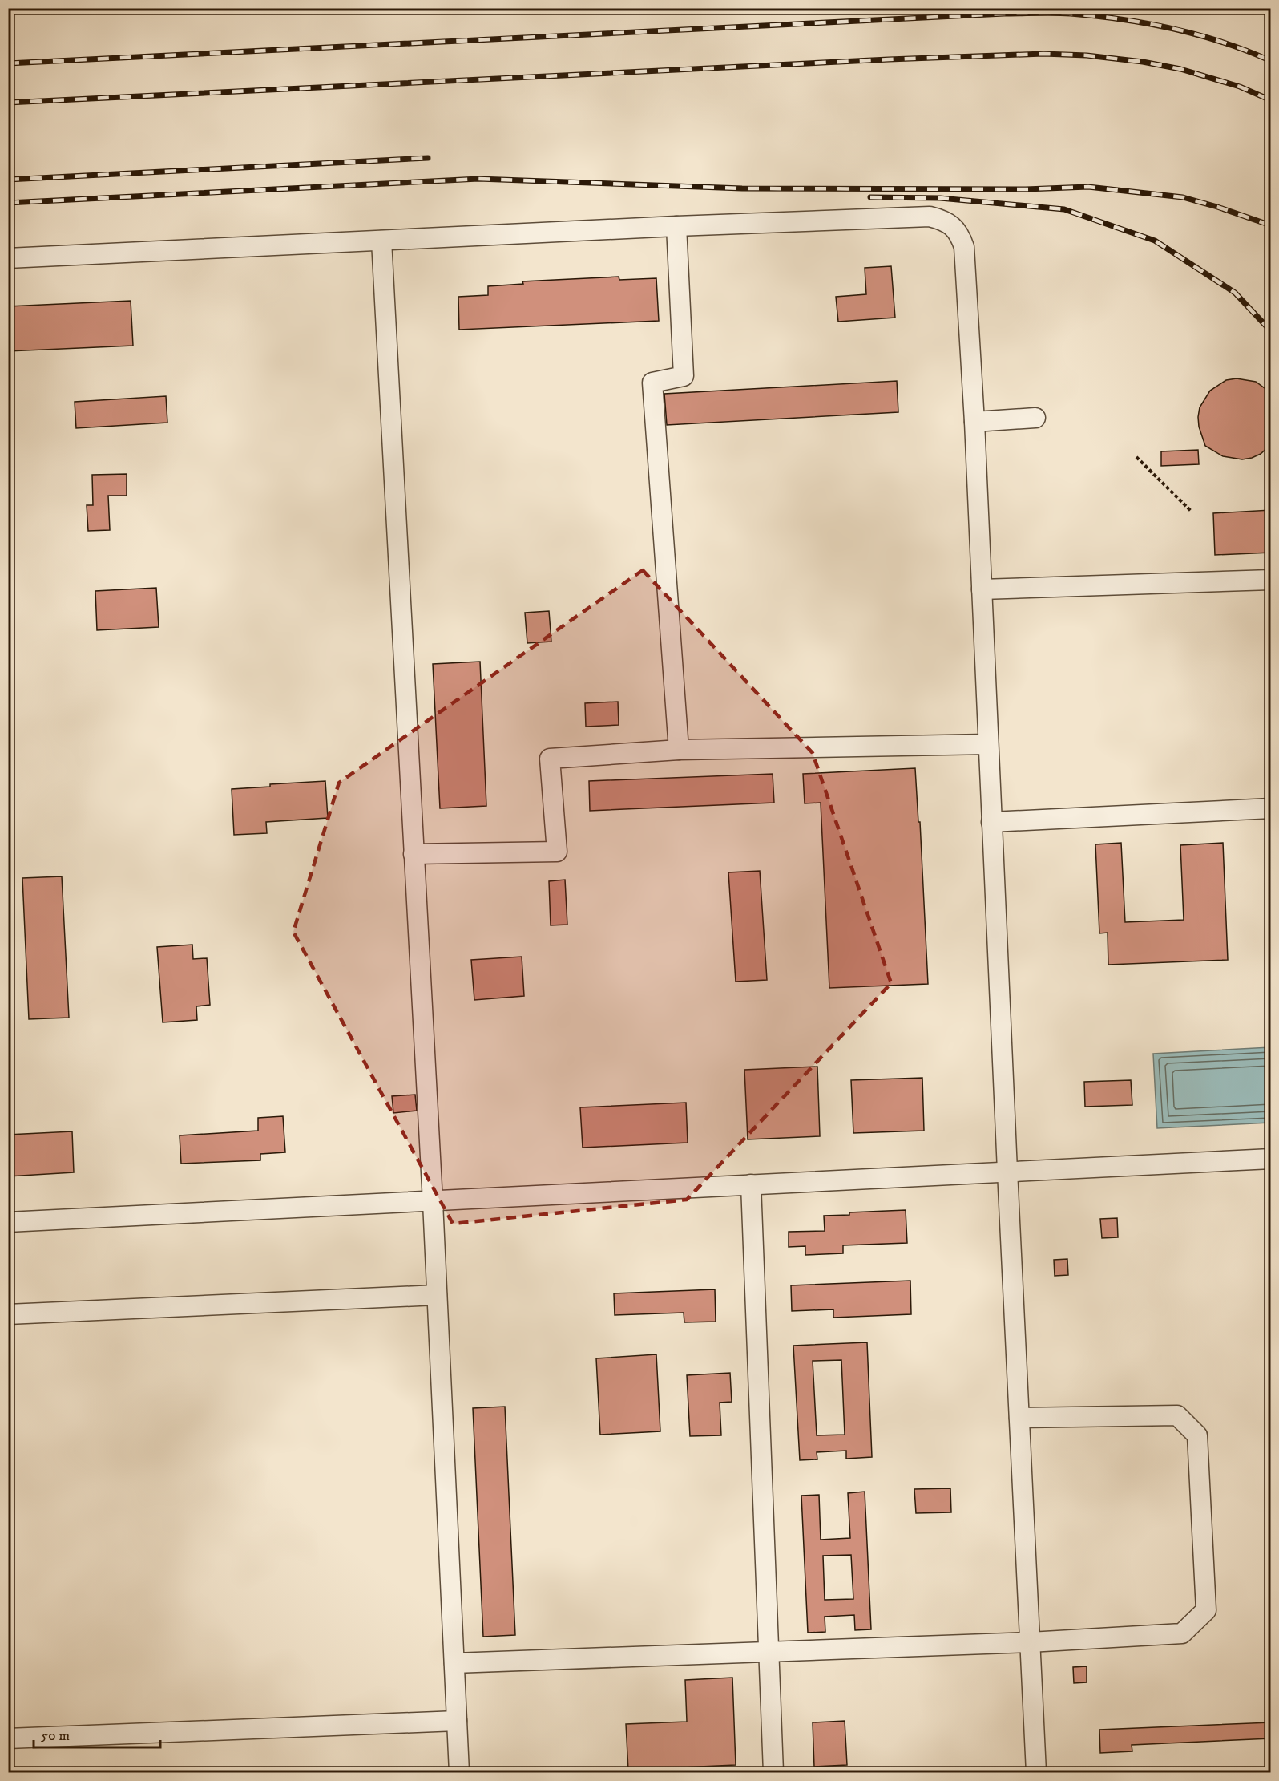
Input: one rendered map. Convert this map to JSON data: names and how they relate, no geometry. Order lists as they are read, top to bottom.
{
  "scale_bar": "50 m"
}
